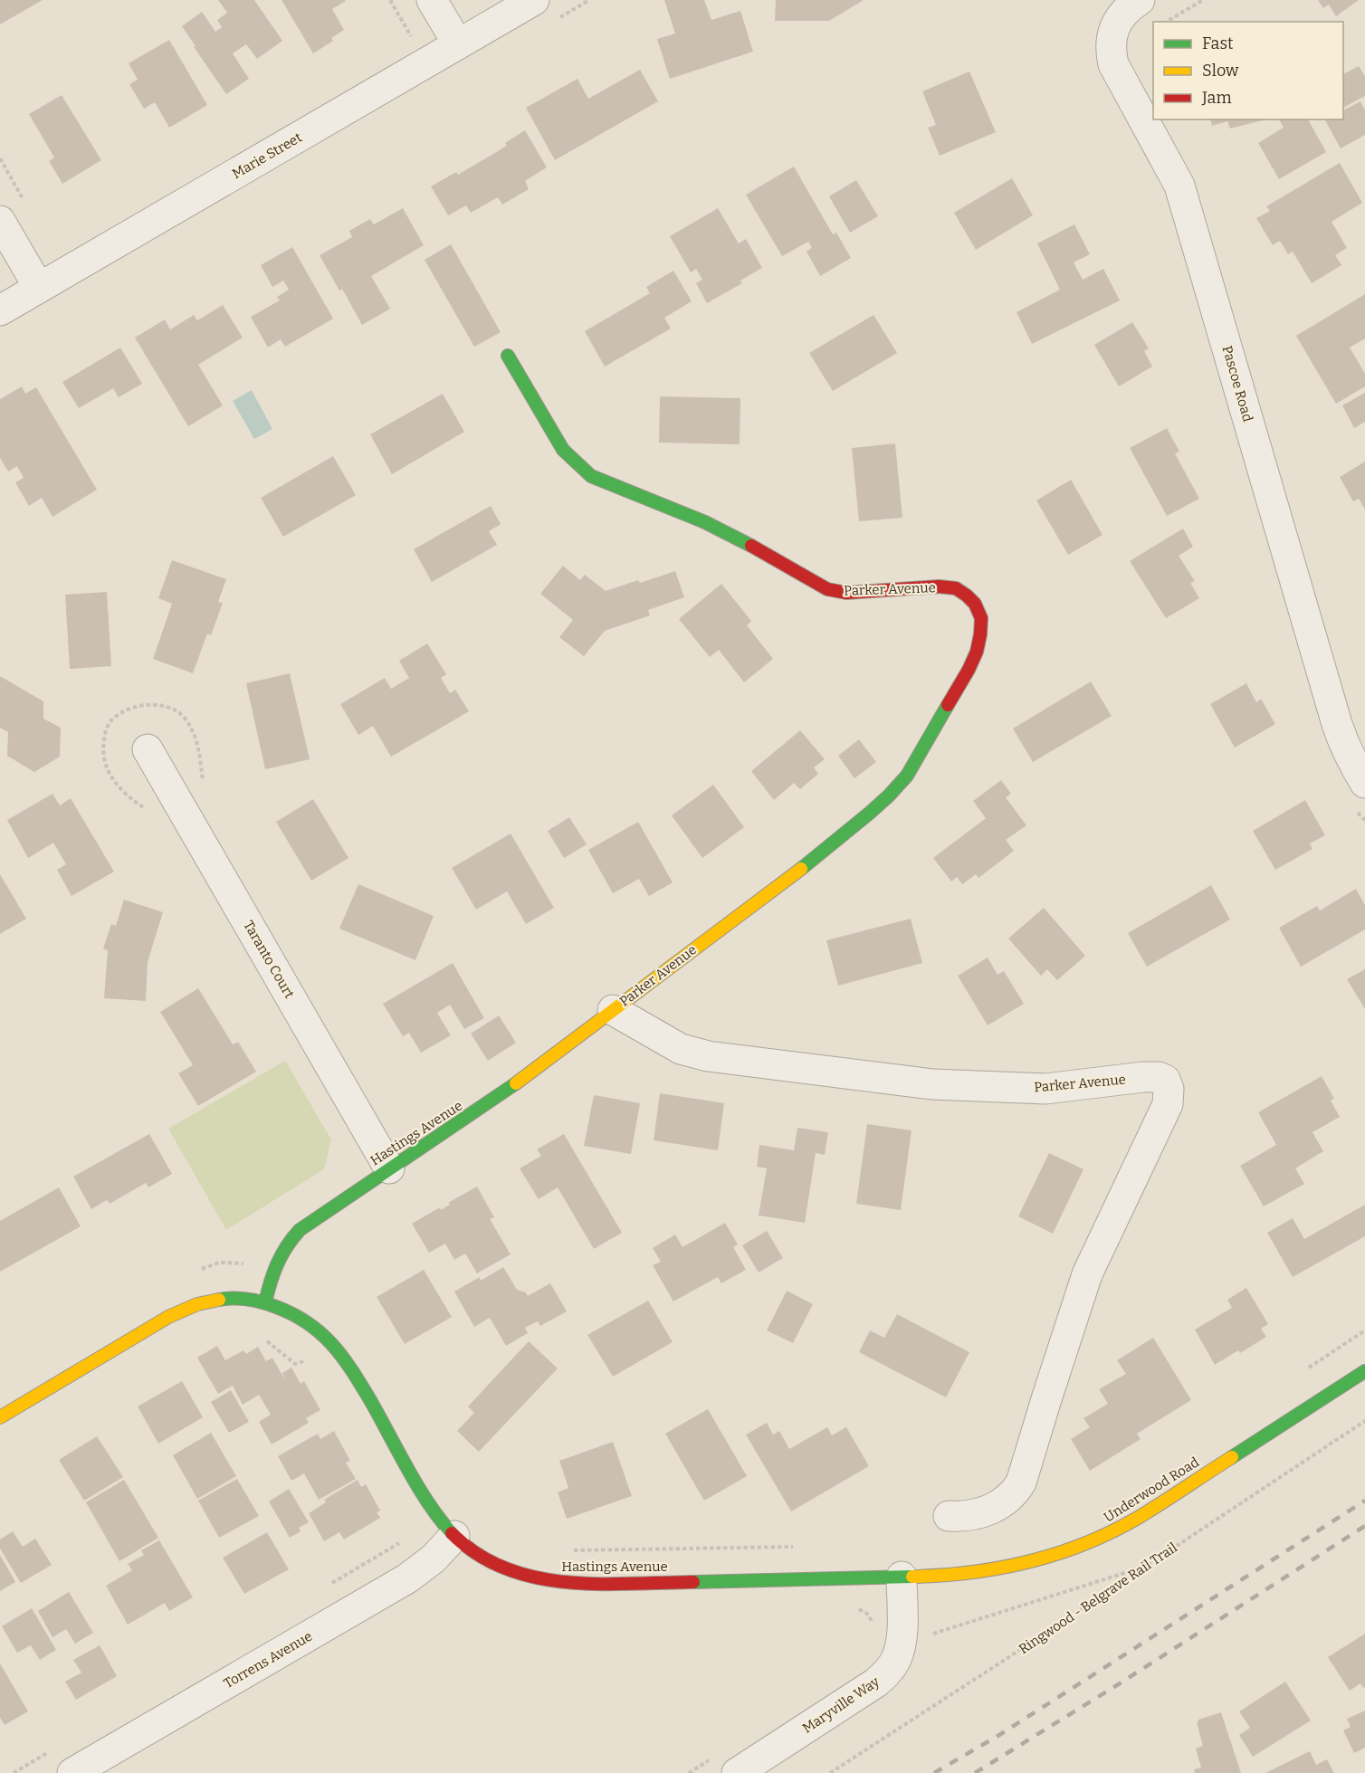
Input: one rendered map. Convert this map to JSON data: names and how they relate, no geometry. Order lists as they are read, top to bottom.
{
  "streets": {
    "street": [
      "Marie Street",
      "Pascoe Road",
      "Parker Avenue",
      "Taranto Court",
      "Hastings Avenue",
      "Underwood Road",
      "Torrens Avenue",
      "Maryville Way"
    ],
    "path": ["Ringwood - Belgrave Rail Trail"]
  },
  "crossings": [
    ["Parker Avenue", "Hastings Avenue"],
    ["Taranto Court", "Hastings Avenue"],
    ["Hastings Avenue", "Underwood Road"],
    ["Hastings Avenue", "Torrens Avenue"],
    ["Hastings Avenue", "Maryville Way"]
  ],
  "legend": ["Fast", "Slow", "Jam"]
}
